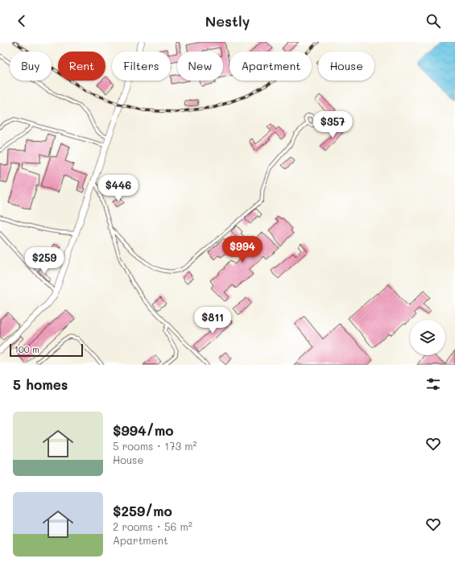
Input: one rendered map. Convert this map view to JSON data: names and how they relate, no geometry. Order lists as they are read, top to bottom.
{
  "scale_bar": "100 m",
  "page": {
    "header": "Nestly",
    "chip": [
      "Buy",
      "Rent",
      "Filters",
      "New",
      "Apartment",
      "House"
    ],
    "price": [
      "$357",
      "$446",
      "$994",
      "$259",
      "$811"
    ],
    "scale": "100 m",
    "heading": "5 homes",
    "list": [
      {
        "name": "$994/mo",
        "note": "5 rooms · 173 m² · House"
      },
      {
        "name": "$259/mo",
        "note": "2 rooms · 56 m² · Apartment"
      }
    ]
  }
}
